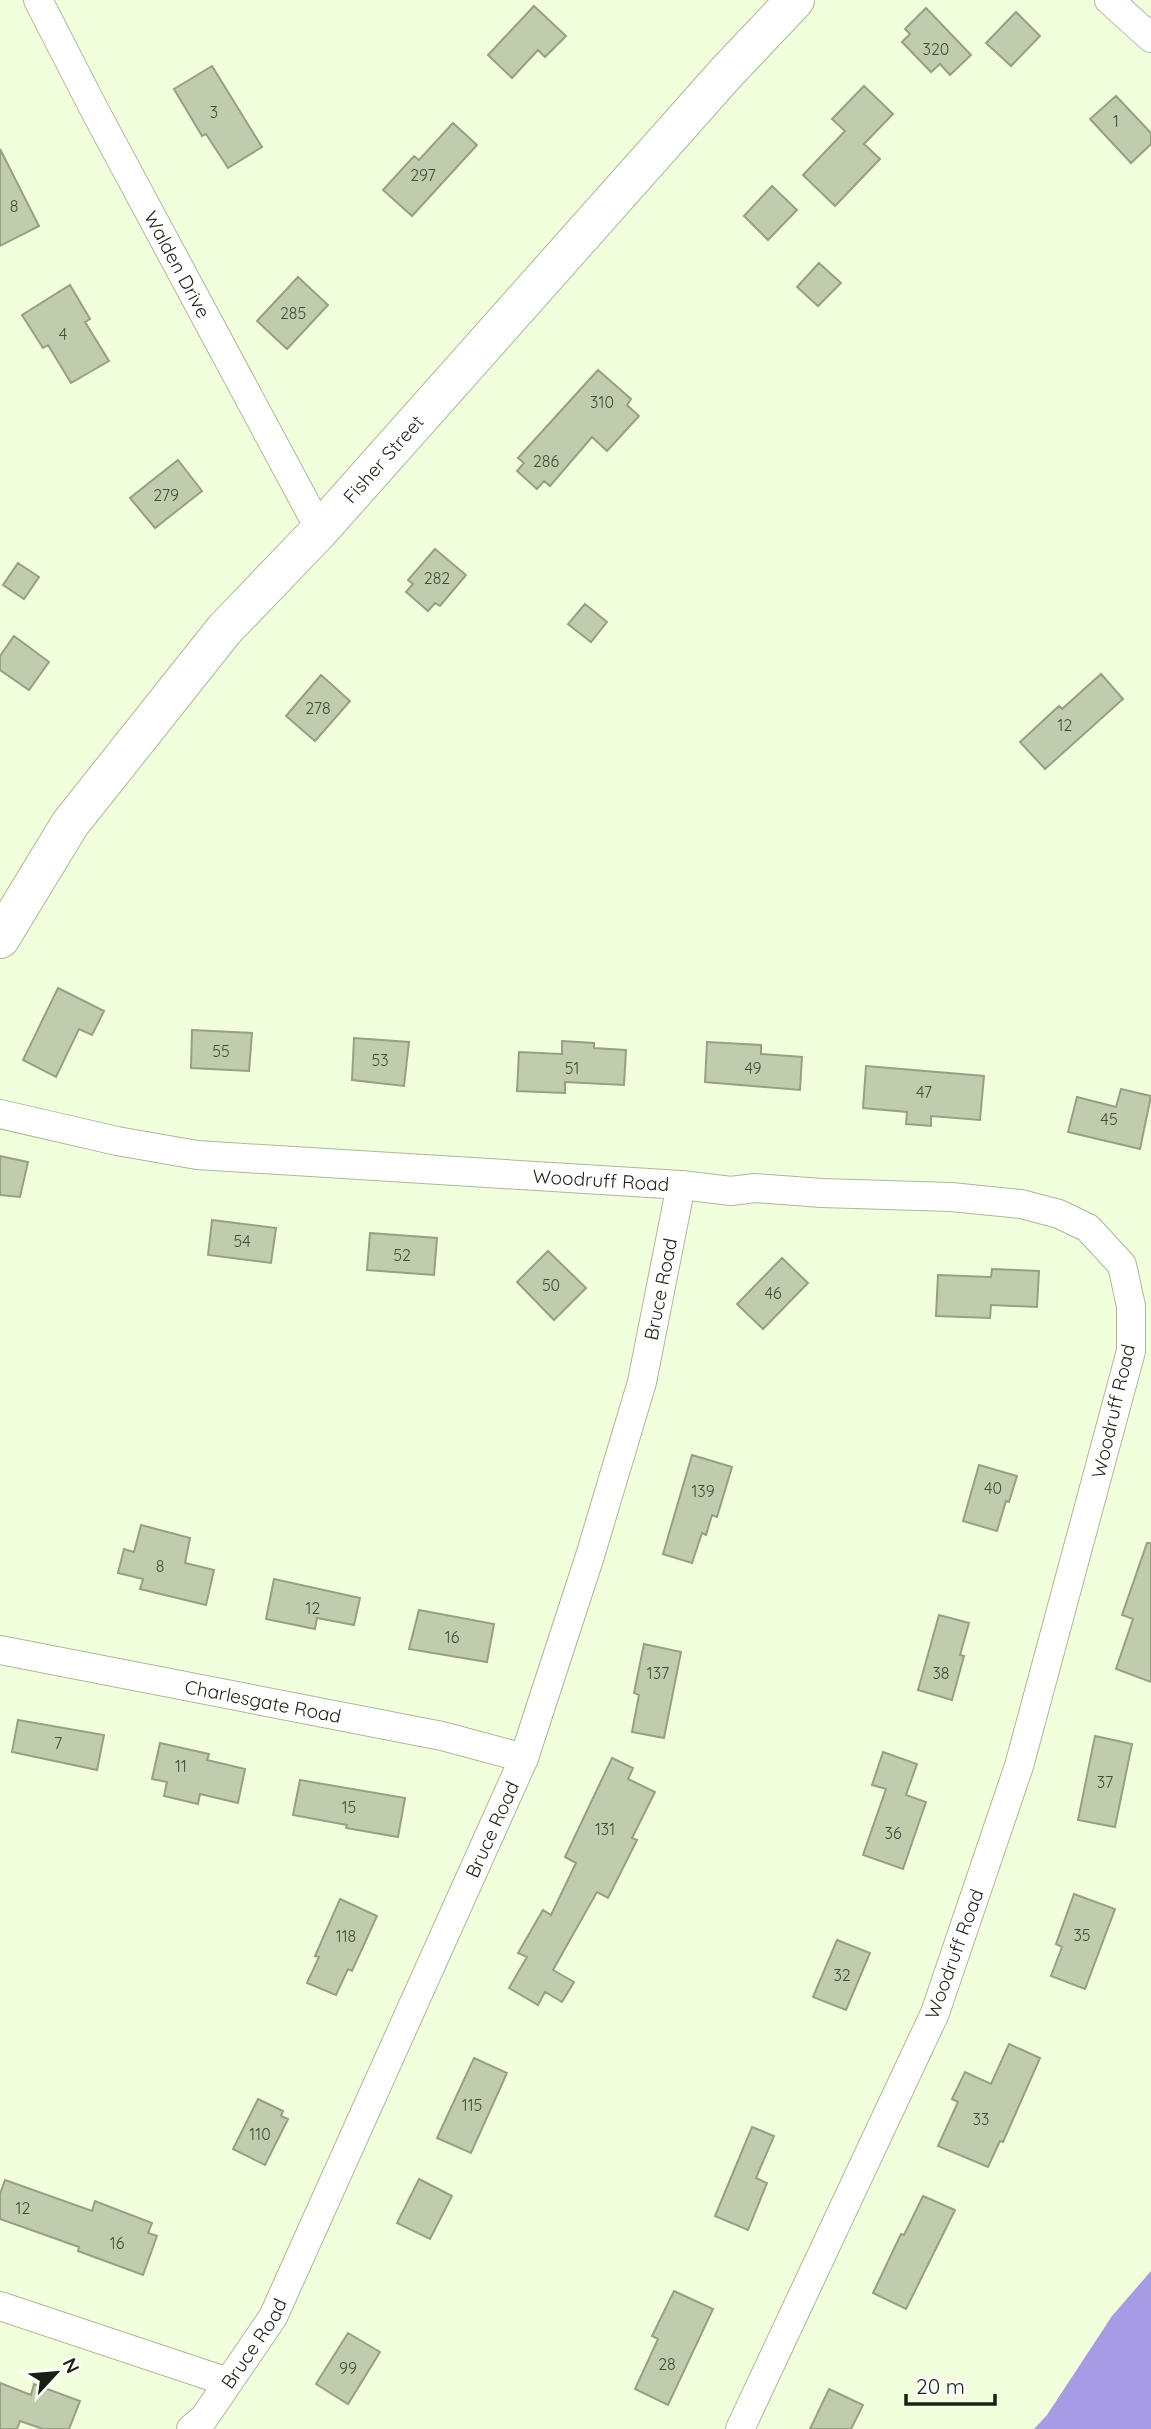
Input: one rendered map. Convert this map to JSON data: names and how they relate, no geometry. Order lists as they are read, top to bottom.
{
  "streets": {
    "main road": ["Fisher Street"],
    "street": [
      "Walden Drive",
      "Woodruff Road",
      "Bruce Road",
      "Charlesgate Road"
    ]
  },
  "crossings": [
    ["Walden Drive", "Fisher Street"],
    ["Woodruff Road", "Bruce Road"],
    ["Bruce Road", "Charlesgate Road"]
  ],
  "house_numbers": [
    "320",
    "3",
    "1",
    "297",
    "8",
    "285",
    "4",
    "310",
    "286",
    "279",
    "282",
    "278",
    "12",
    "55",
    "53",
    "51",
    "49",
    "47",
    "45",
    "54",
    "52",
    "50",
    "46",
    "40",
    "139",
    "8",
    "12",
    "16",
    "137",
    "38",
    "7",
    "11",
    "37",
    "15",
    "131",
    "36",
    "35",
    "118",
    "32",
    "115",
    "33",
    "110",
    "12",
    "16",
    "28",
    "99"
  ],
  "scale_bar": "20 m",
  "north": "top right"
}
